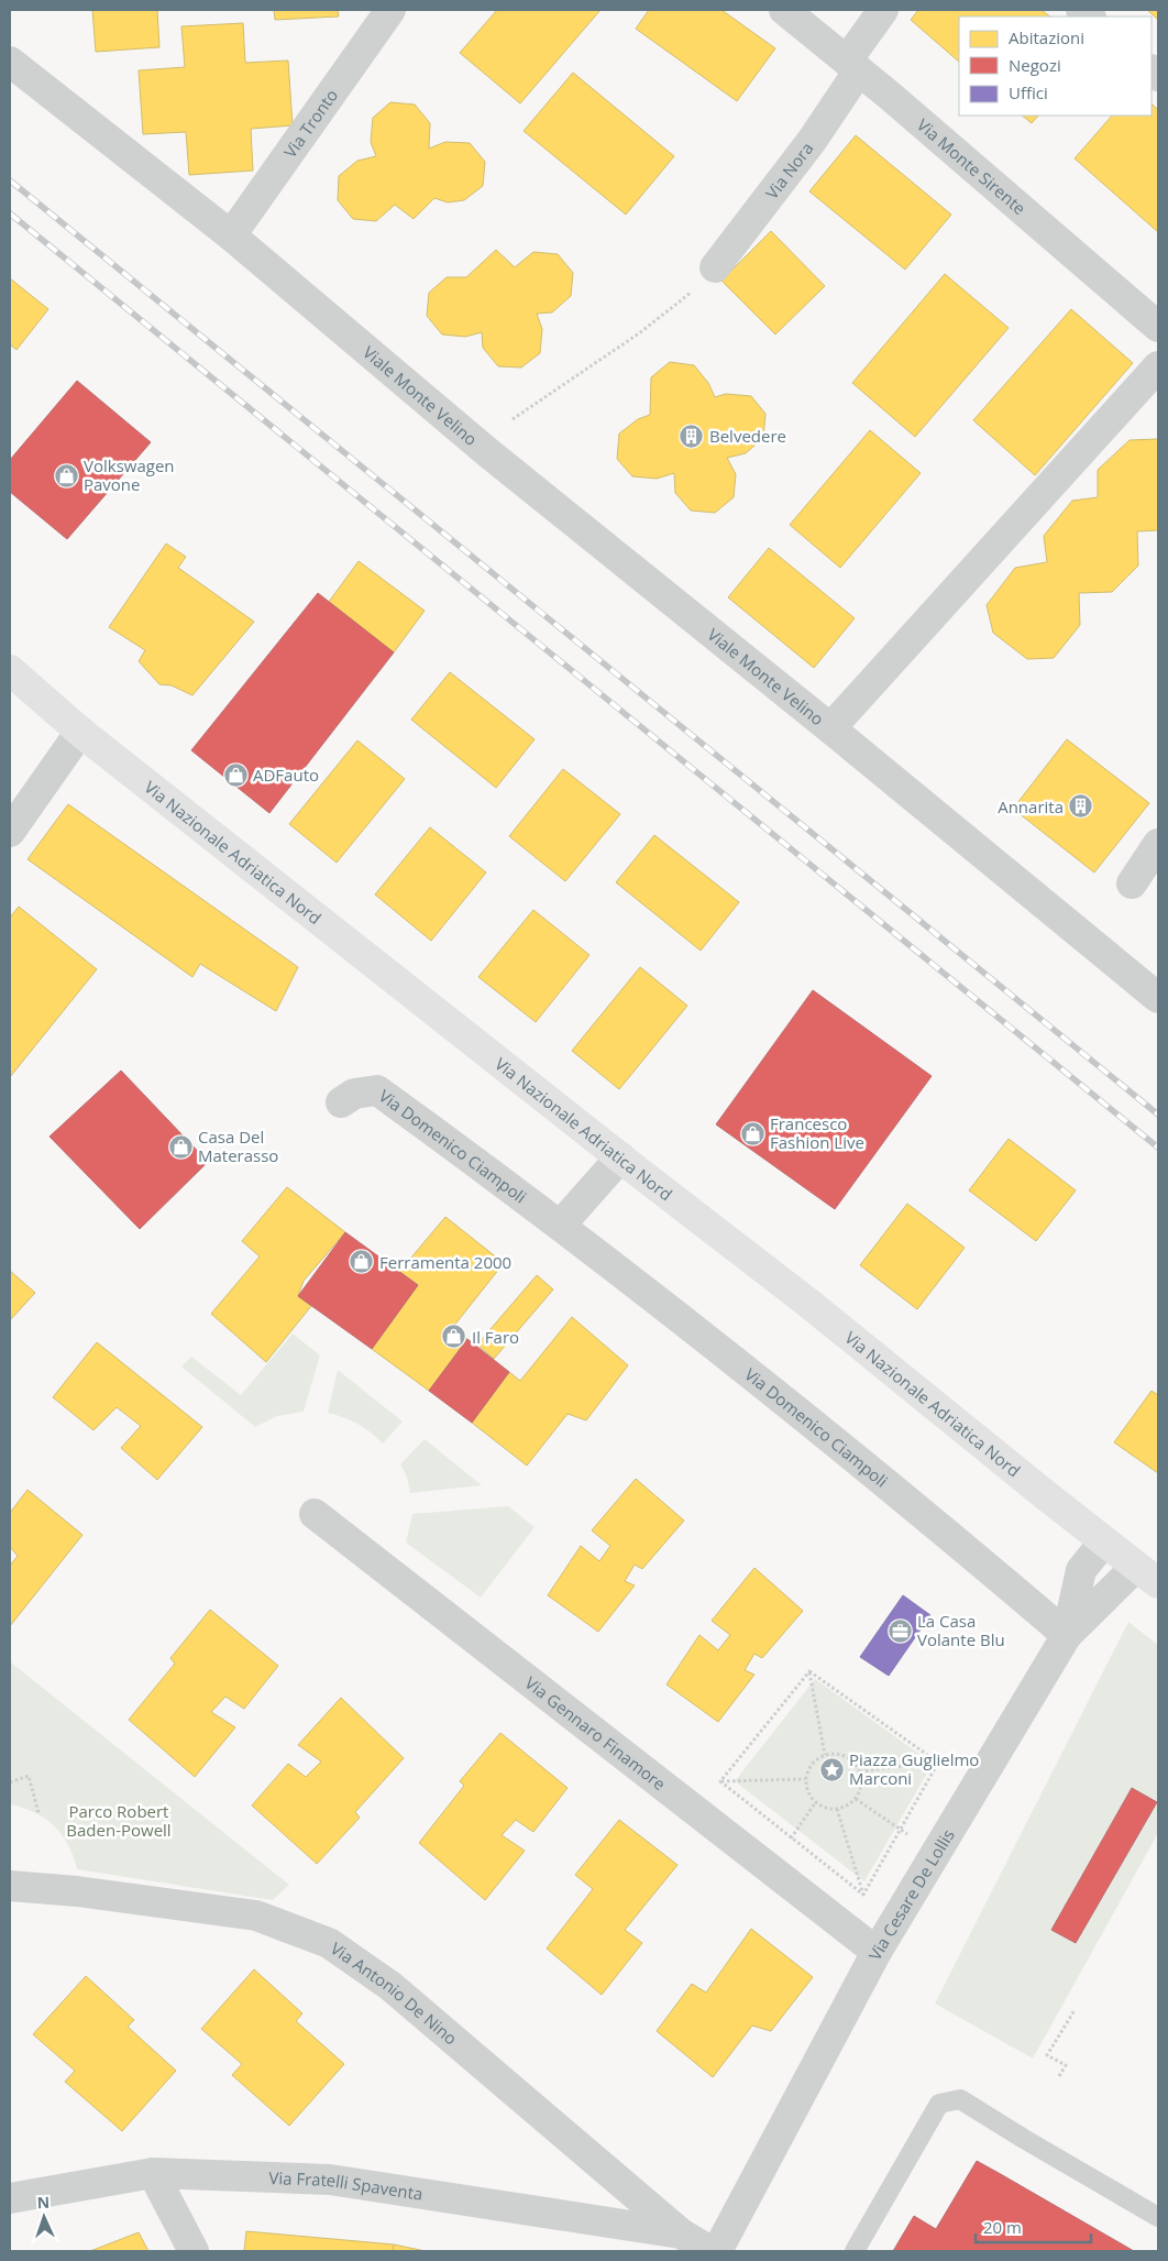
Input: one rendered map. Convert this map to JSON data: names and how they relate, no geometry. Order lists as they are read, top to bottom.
{
  "streets": {
    "main road": ["Via Nazionale Adriatica Nord"],
    "street": [
      "Via Tronto",
      "Via Monte Sirente",
      "Via Nora",
      "Viale Monte Velino",
      "Via Domenico Ciampoli",
      "Via Gennaro Finamore",
      "Via Cesare De Lollis",
      "Via Antonio De Nino",
      "Via Fratelli Spaventa"
    ]
  },
  "crossings": [
    ["Via Tronto", "Viale Monte Velino"],
    ["Via Monte Sirente", "Via Nora"],
    ["Via Nazionale Adriatica Nord", "Via Cesare De Lollis"],
    ["Via Domenico Ciampoli", "Via Cesare De Lollis"],
    ["Via Gennaro Finamore", "Via Cesare De Lollis"],
    ["Via Antonio De Nino", "Via Fratelli Spaventa"]
  ],
  "parks": ["Parco Robert Baden-Powell"],
  "places": {
    "building": ["Belvedere", "Annarita"],
    "shop": [
      "Volkswagen Pavone",
      "ADFauto",
      "Francesco Fashion Live",
      "Casa Del Materasso",
      "Ferramenta 2000",
      "Il Faro"
    ],
    "office": ["La Casa Volante Blu"],
    "place": ["Piazza Guglielmo Marconi"]
  },
  "legend": ["Abitazioni", "Negozi", "Uffici"],
  "scale_bar": "20 m",
  "north": "top"
}
